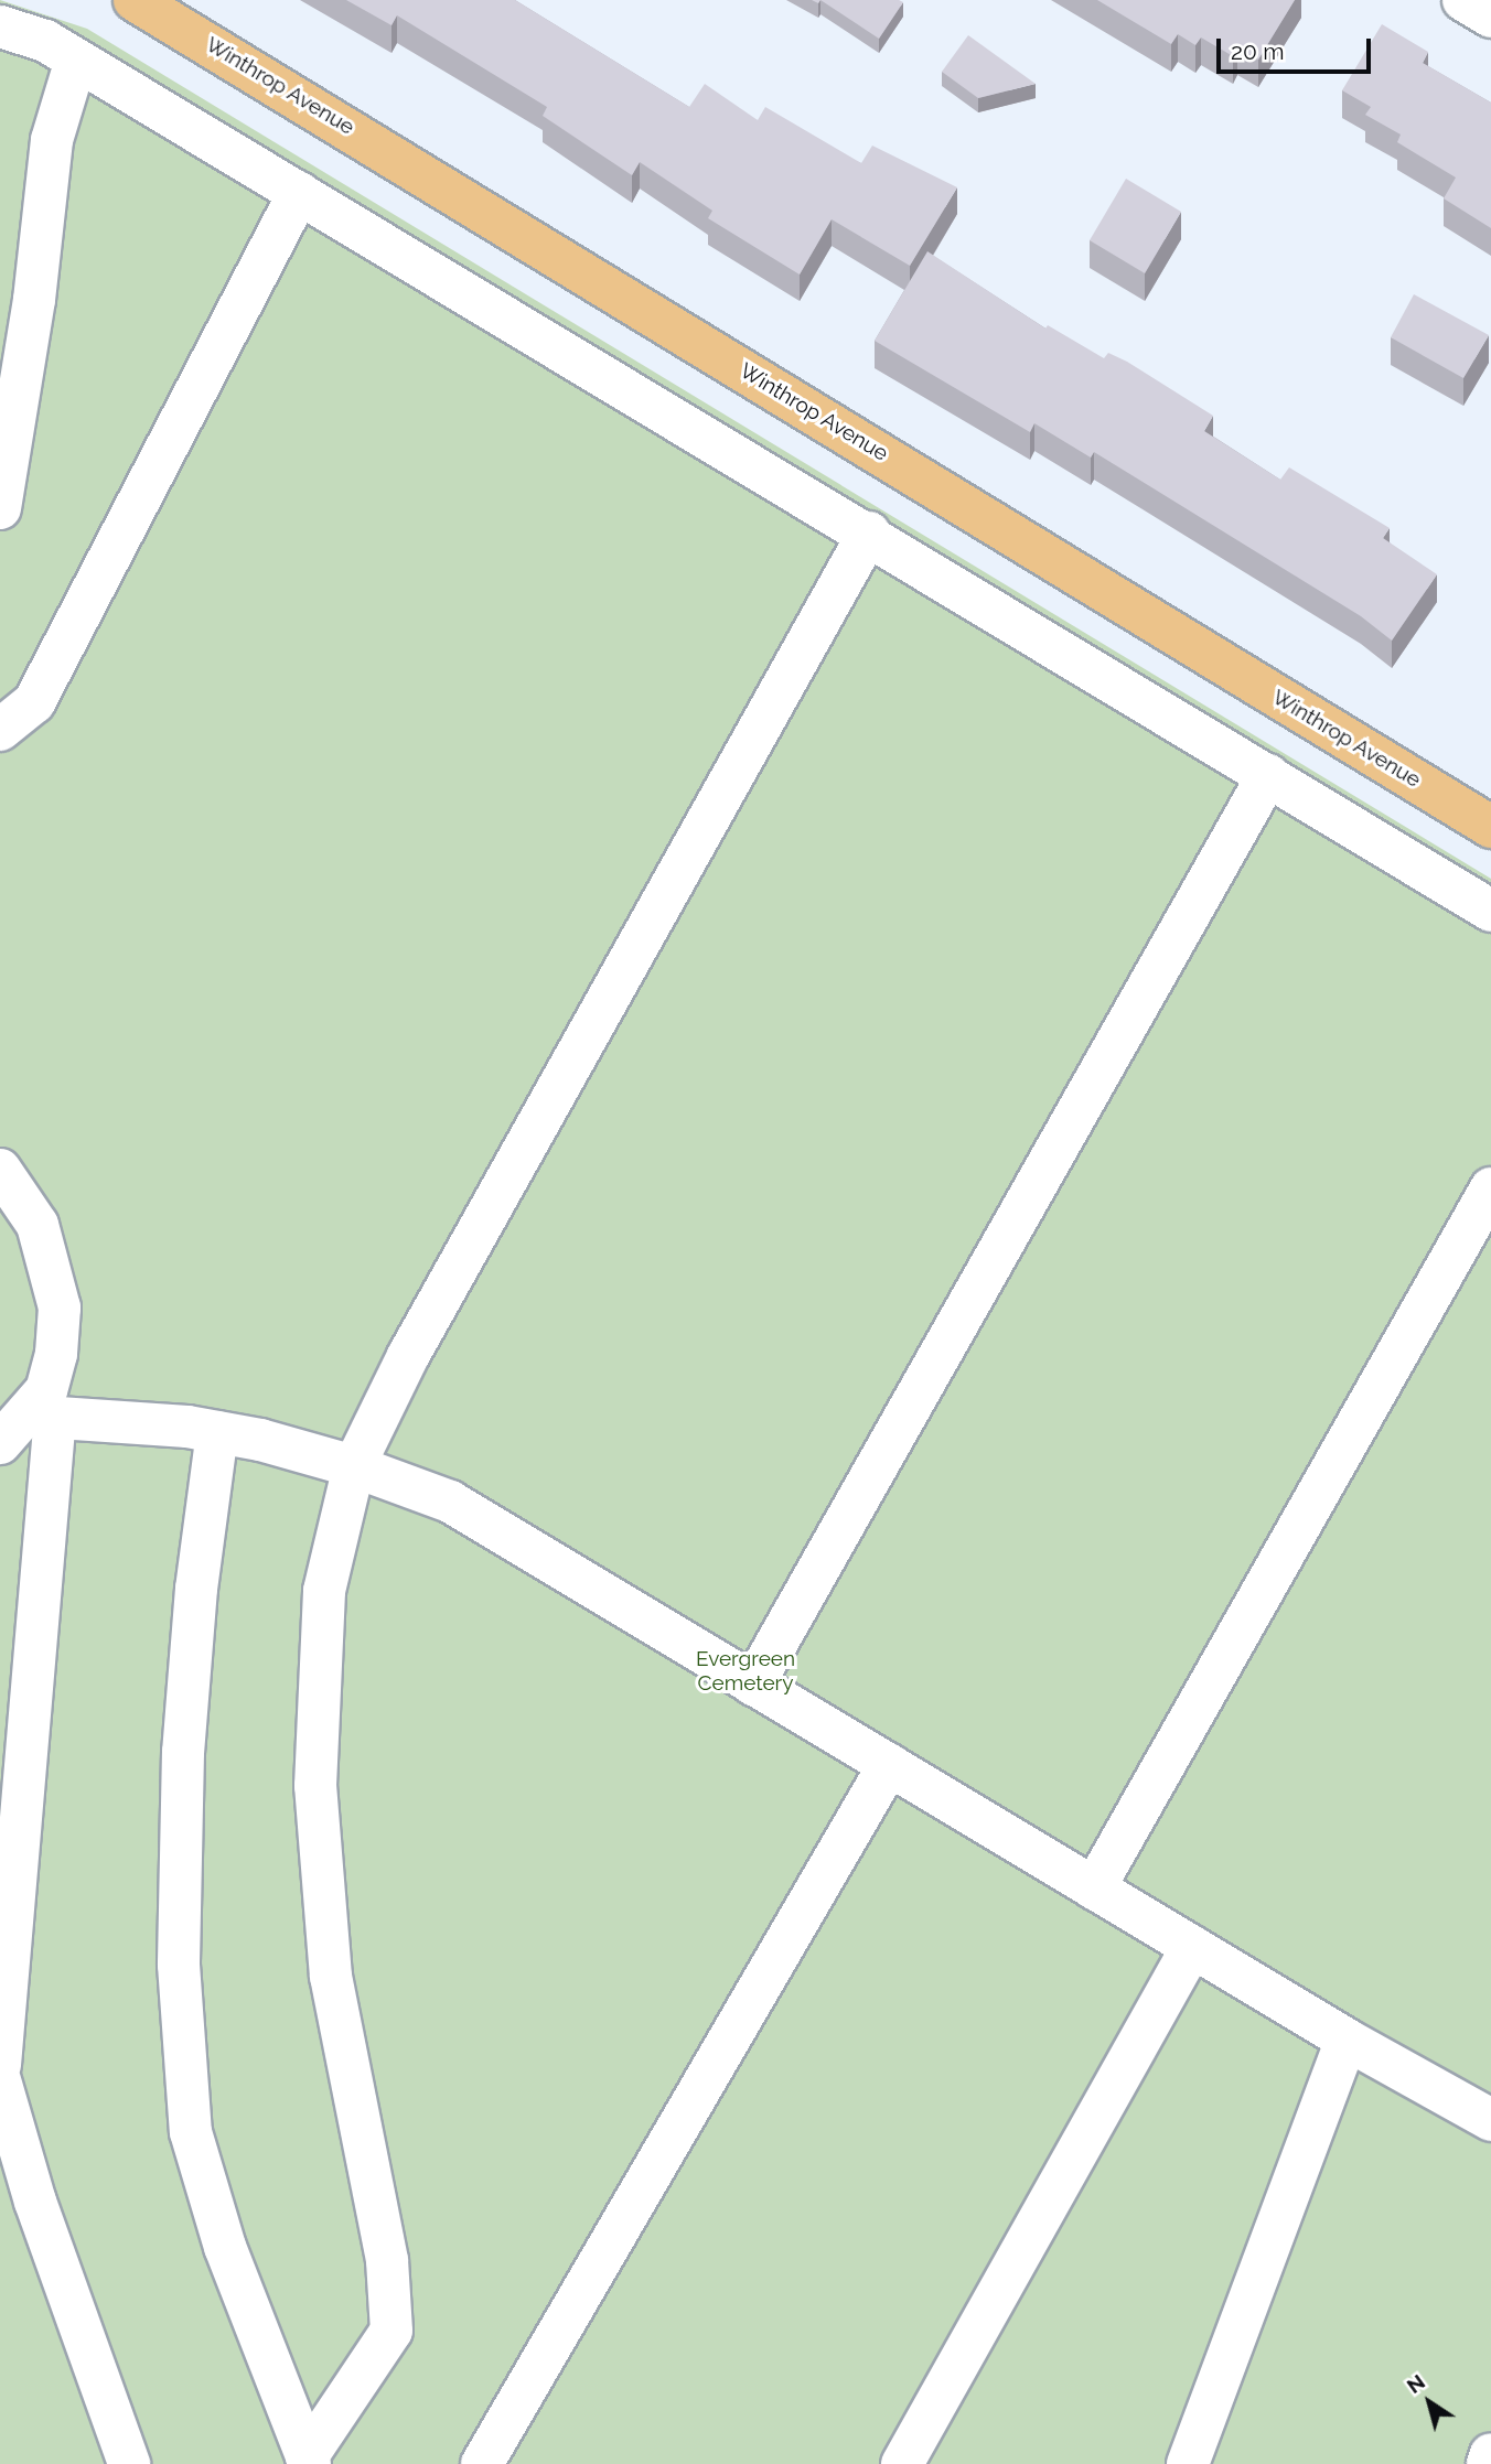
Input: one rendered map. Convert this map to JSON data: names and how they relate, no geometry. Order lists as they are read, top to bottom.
{
  "streets": {
    "main road": ["Winthrop Avenue"]
  },
  "parks": ["Evergreen Cemetery"],
  "scale_bar": "20 m",
  "north": "top left"
}
